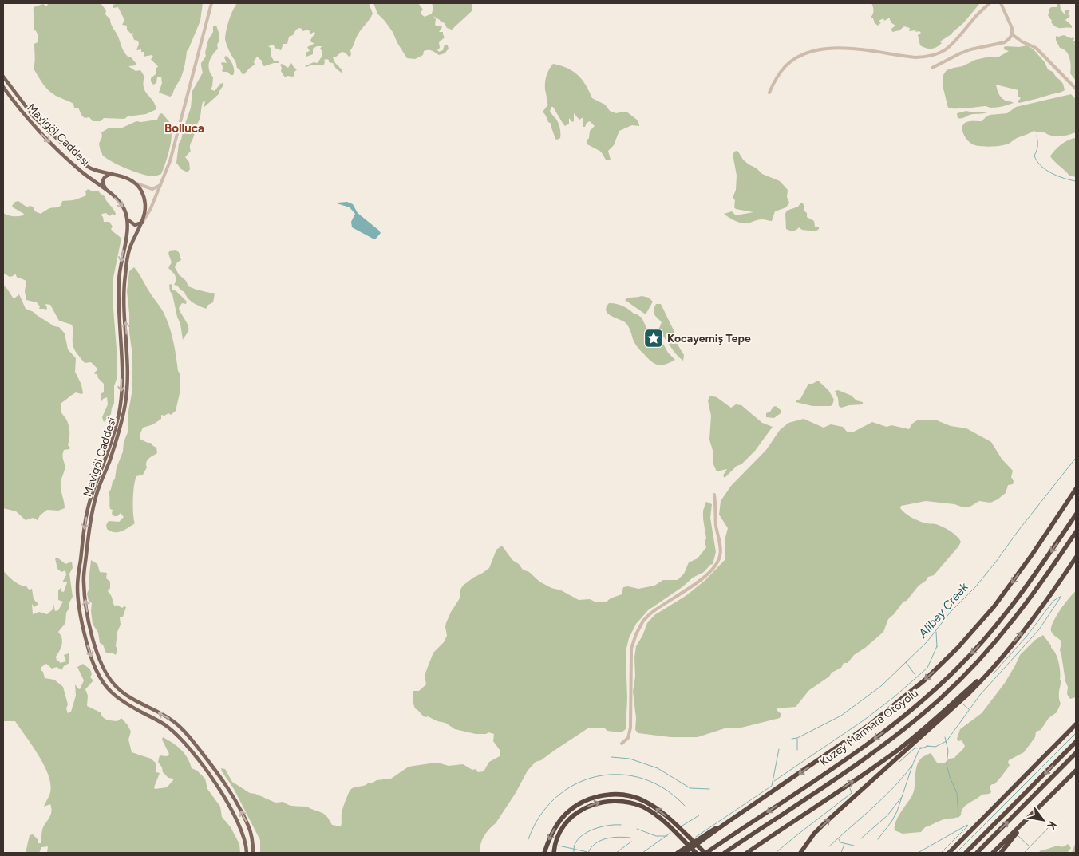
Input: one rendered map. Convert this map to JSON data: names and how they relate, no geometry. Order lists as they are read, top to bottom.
{
  "streets": {
    "highway": ["Kuzey Marmara Otoyolu"],
    "main road": ["Mavigöl Caddesi"]
  },
  "districts": ["Bolluca"],
  "water": ["Alibey Creek"],
  "places": {
    "place": ["Kocayemiş Tepe"]
  },
  "north": "bottom right"
}
